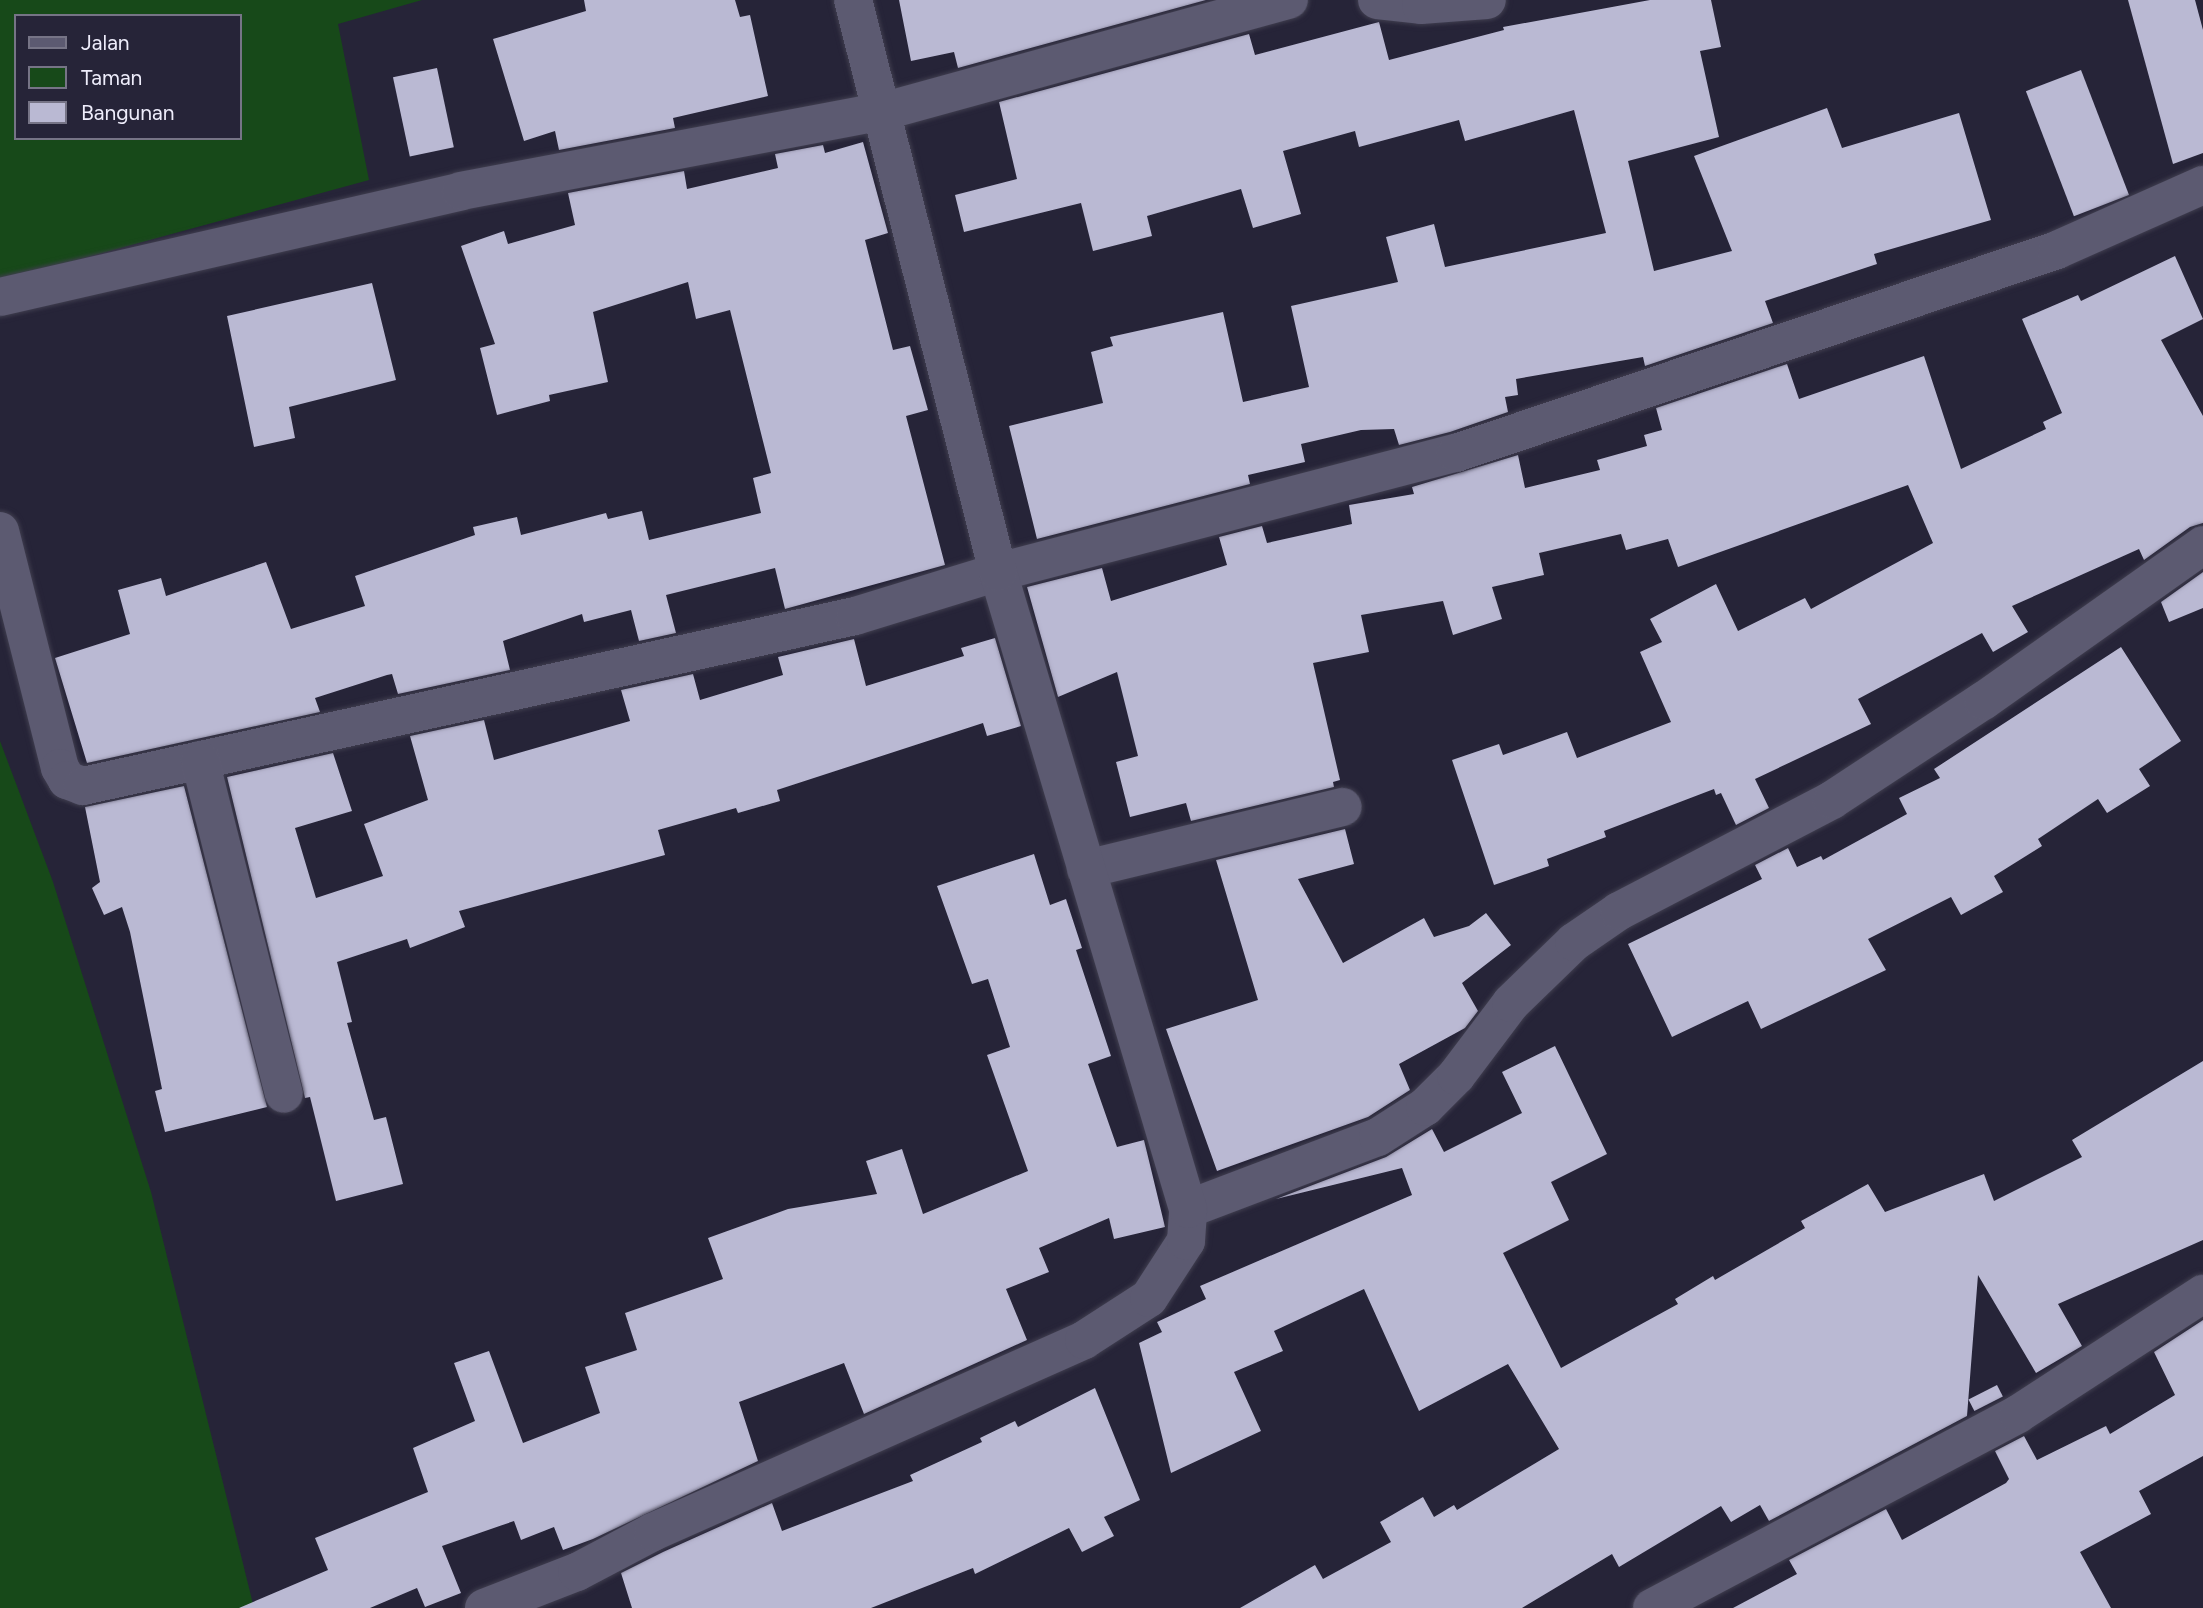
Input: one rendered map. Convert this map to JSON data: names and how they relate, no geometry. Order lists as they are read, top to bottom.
{
  "legend": ["Jalan", "Taman", "Bangunan"]
}
